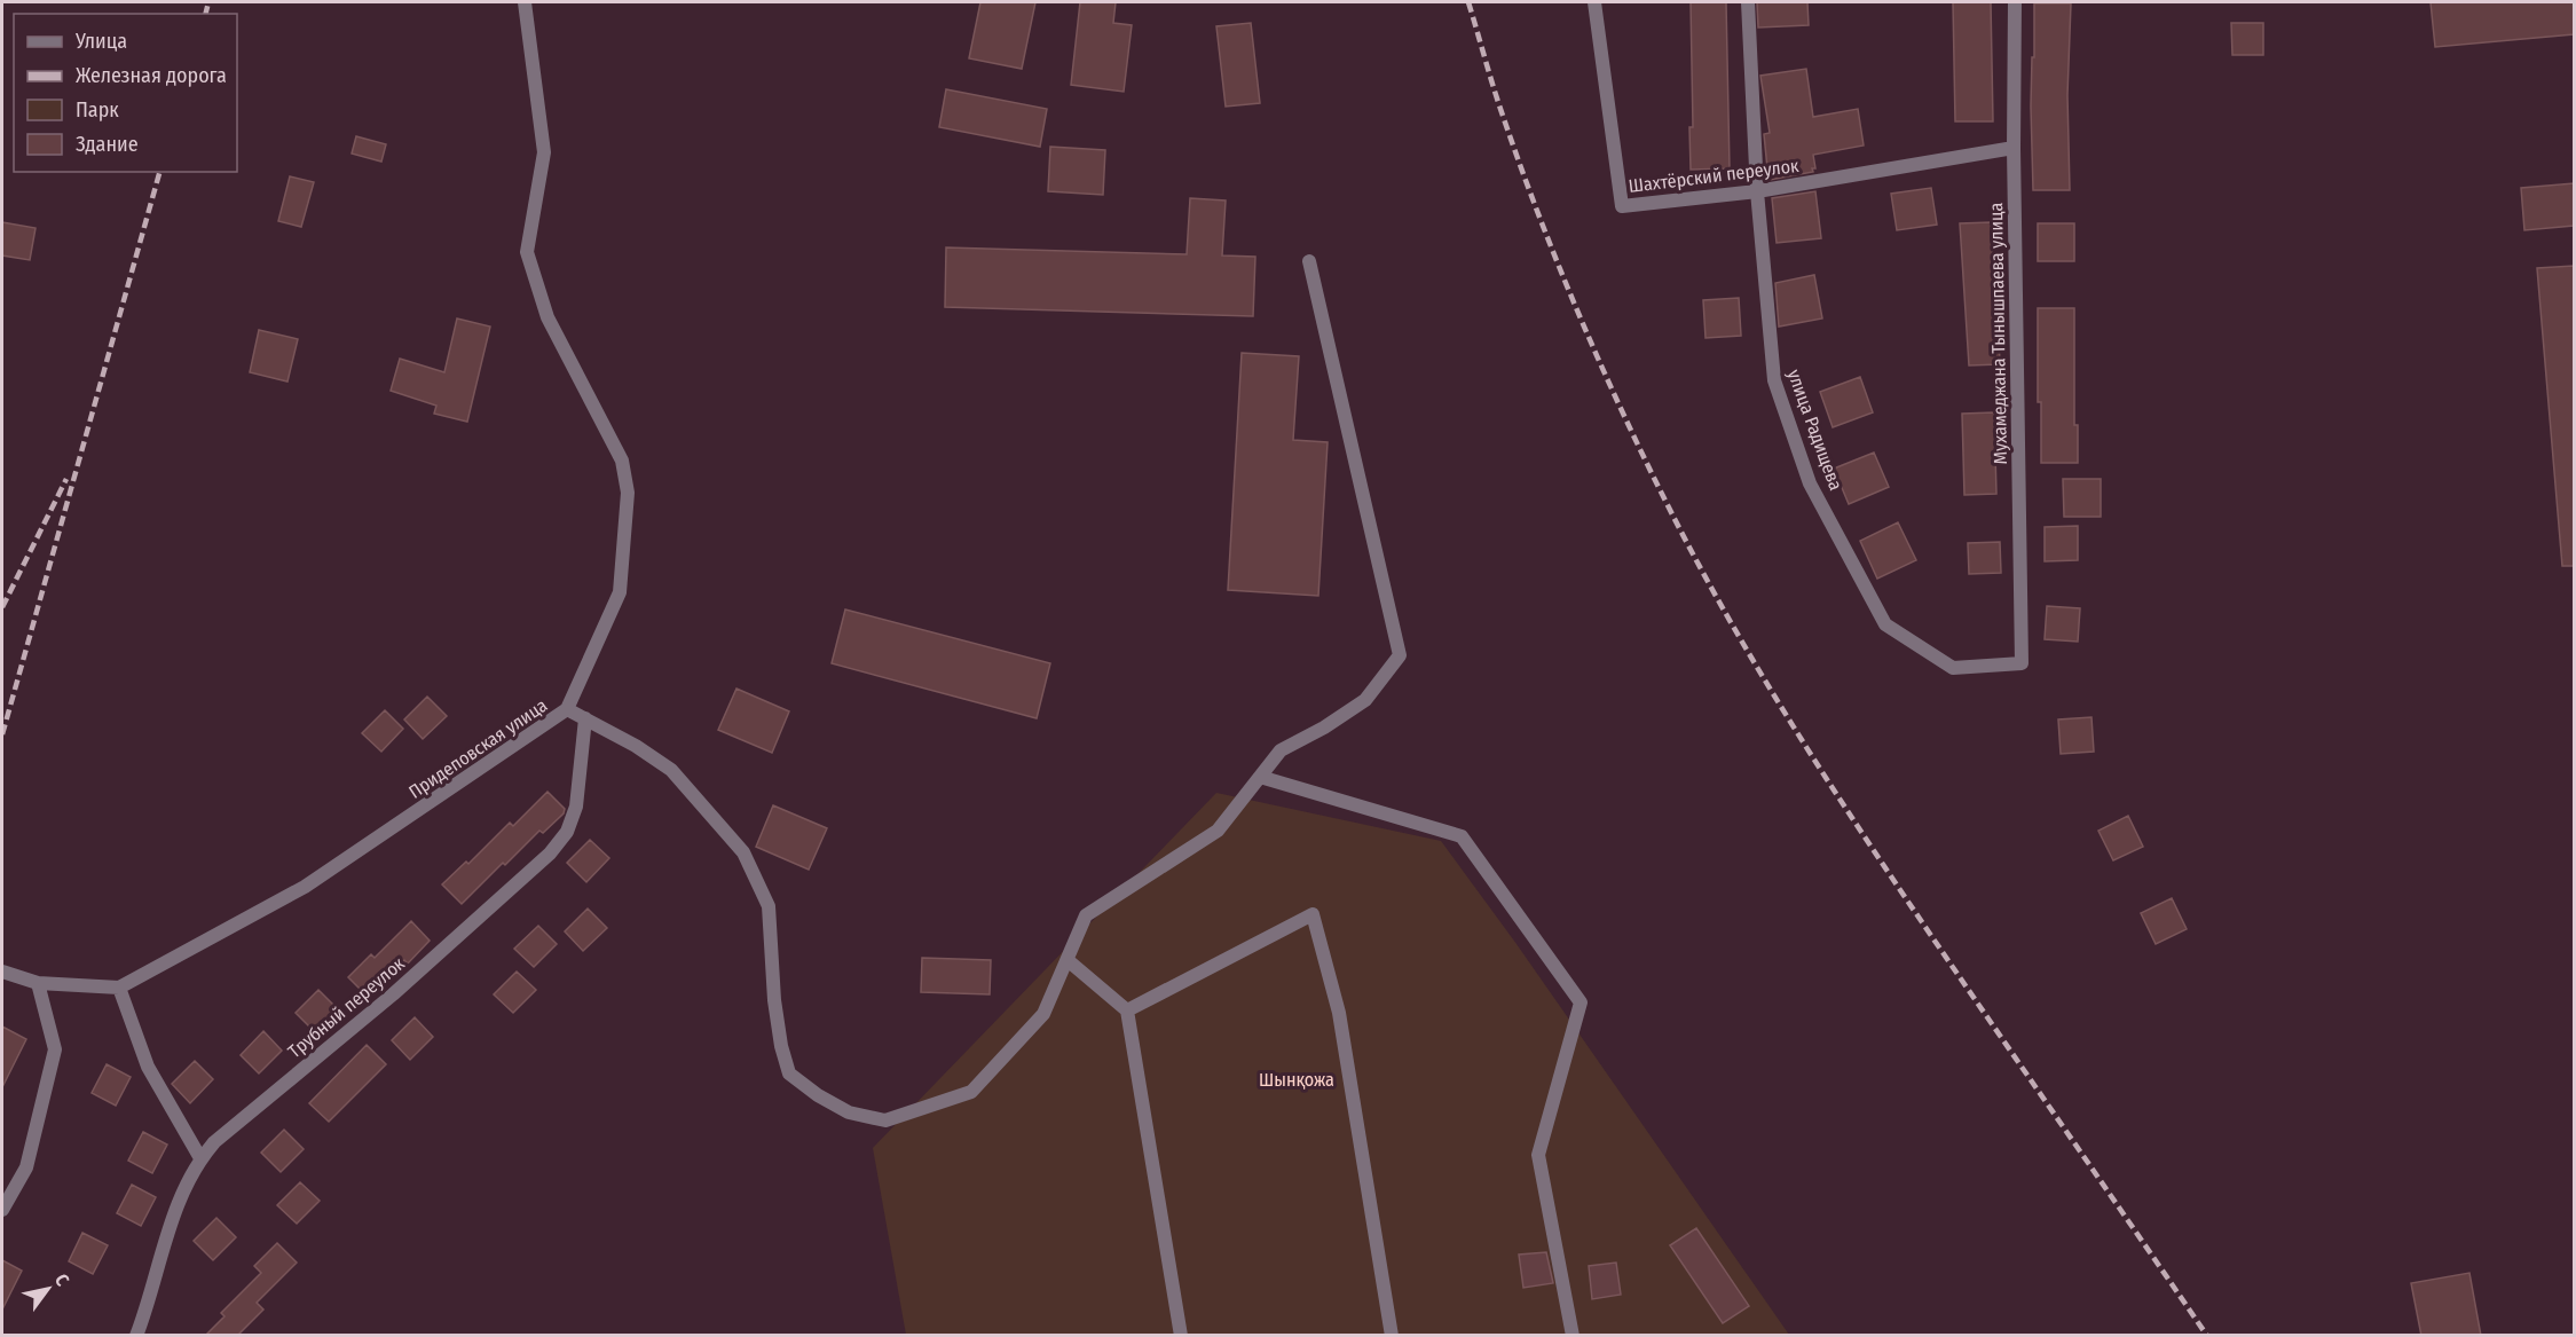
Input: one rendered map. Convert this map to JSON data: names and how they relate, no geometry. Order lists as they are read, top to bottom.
{
  "streets": {
    "street": [
      "Шахтёрский переулок",
      "Мухамеджана Тынышпаева улица",
      "улица Радищева",
      "Придеповская улица",
      "Трубный переулок"
    ]
  },
  "crossings": [
    ["Шахтёрский переулок", "Мухамеджана Тынышпаева улица"],
    ["Шахтёрский переулок", "улица Радищева"],
    ["Мухамеджана Тынышпаева улица", "улица Радищева"]
  ],
  "parks": ["Шынқожа"],
  "legend": [
    "Улица",
    "Железная дорога",
    "Парк",
    "Здание"
  ],
  "north": "top right"
}
